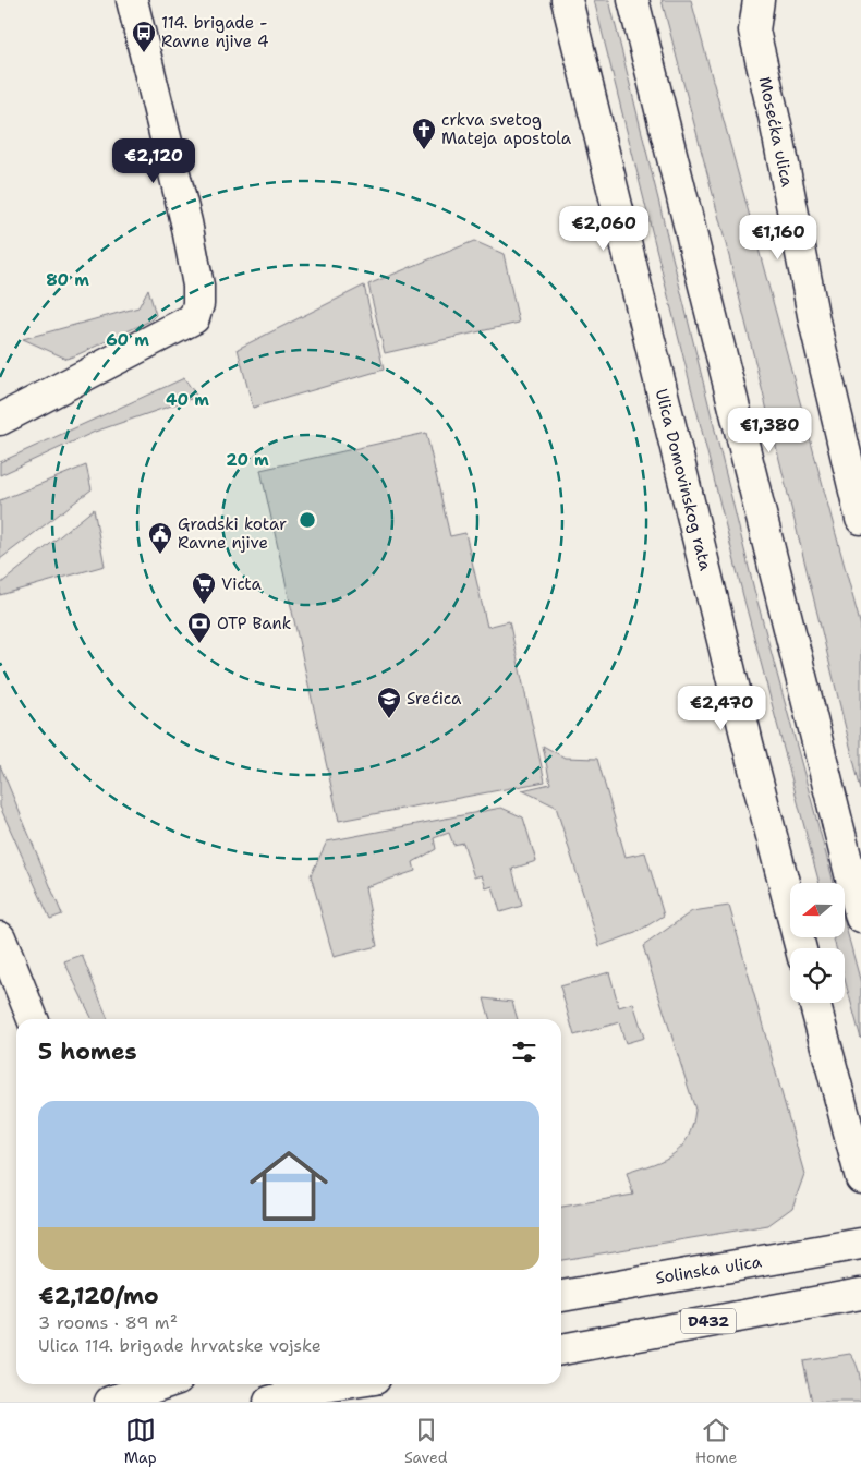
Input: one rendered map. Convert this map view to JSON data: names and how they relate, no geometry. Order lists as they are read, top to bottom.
{
  "streets": {
    "main road": [
      "Mosećka ulica",
      "Ulica Domovinskog rata",
      "Solinska ulica",
      "D432"
    ]
  },
  "places": {
    "bus stop": ["114. brigade - Ravne njive 4"],
    "church": ["crkva svetog Mateja apostola"],
    "public building": ["Gradski kotar Ravne njive"],
    "supermarket": ["Victa"],
    "bank": ["OTP Bank"],
    "school or university": ["Srećica"]
  },
  "north": "left",
  "page": {
    "price": [
      "€2,120",
      "€2,060",
      "€1,160",
      "€1,380",
      "€2,470"
    ],
    "heading": "5 homes",
    "list": [
      {
        "name": "€2,120/mo",
        "note": "3 rooms · 89 m² · Ulica 114. brigade hrvatske vojske"
      }
    ],
    "tabs": ["Map", "Saved", "Home"]
  },
  "rings": [
    "80 m",
    "60 m",
    "40 m",
    "20 m"
  ]
}
